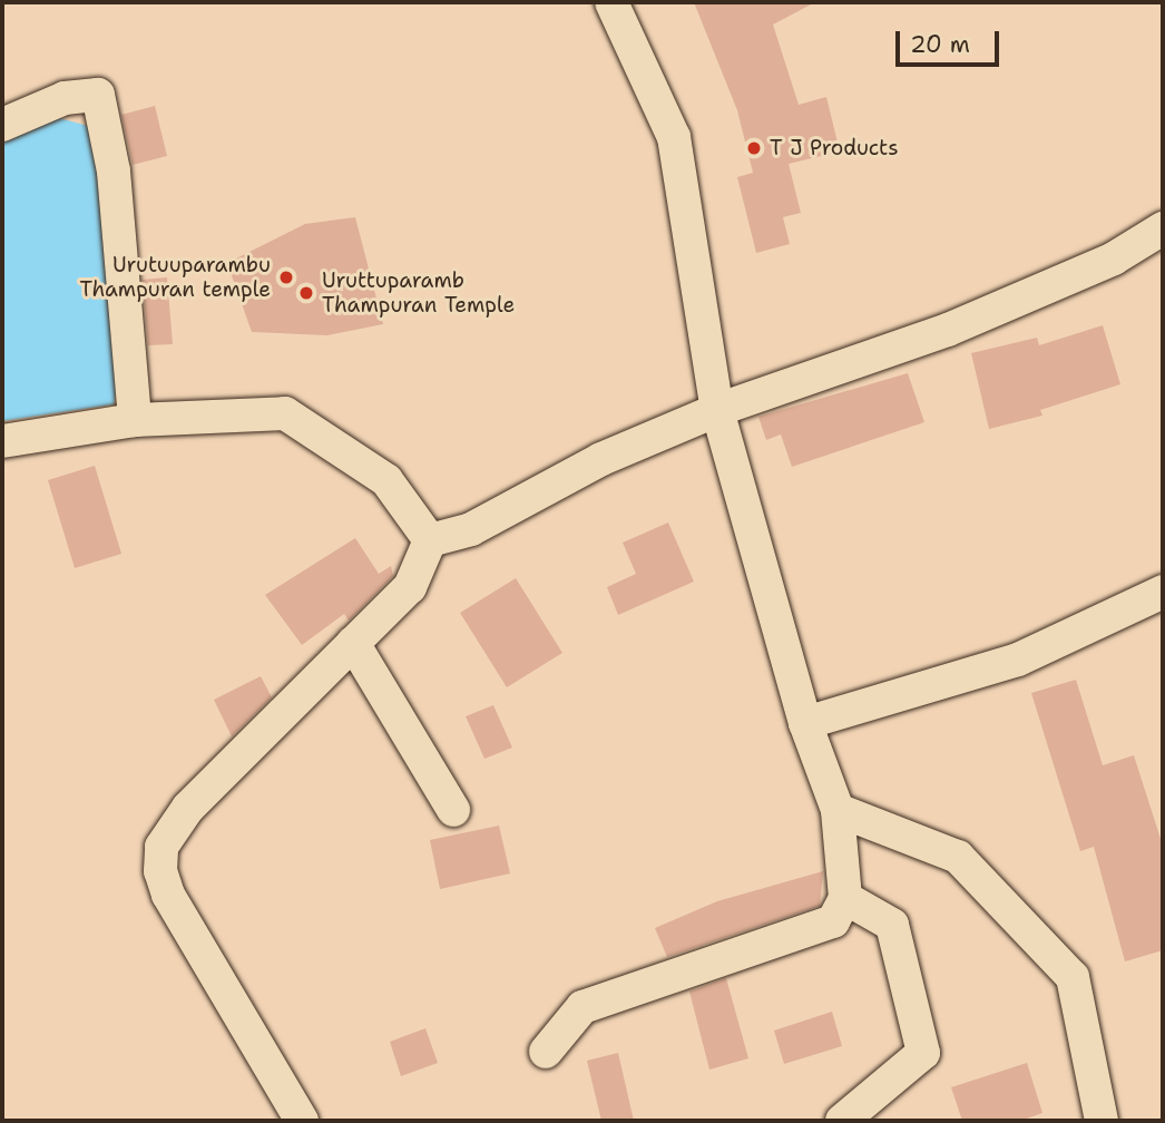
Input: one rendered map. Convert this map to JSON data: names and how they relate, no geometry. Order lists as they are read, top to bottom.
{
  "places": ["T J Products", "Urutuuparambu Thampuran temple", "Uruttuparamb Thampuran Temple"],
  "scale_bar": "20 m"
}
